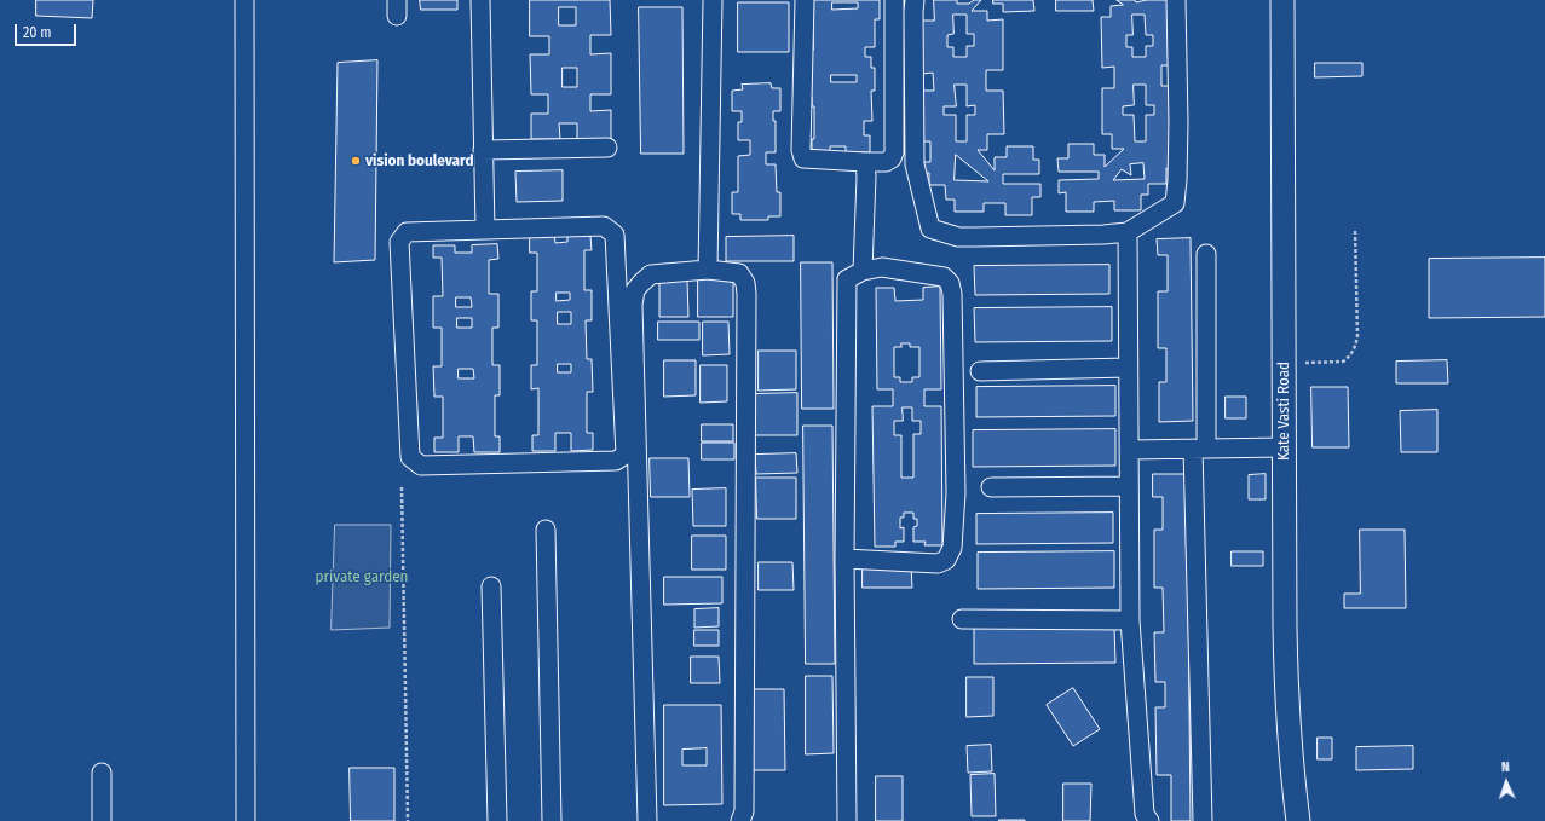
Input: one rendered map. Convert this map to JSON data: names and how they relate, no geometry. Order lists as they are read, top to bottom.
{
  "streets": {
    "street": ["Kate Vasti Road"]
  },
  "parks": ["private garden"],
  "places": ["vision boulevard"],
  "scale_bar": "20 m",
  "north": "top"
}
